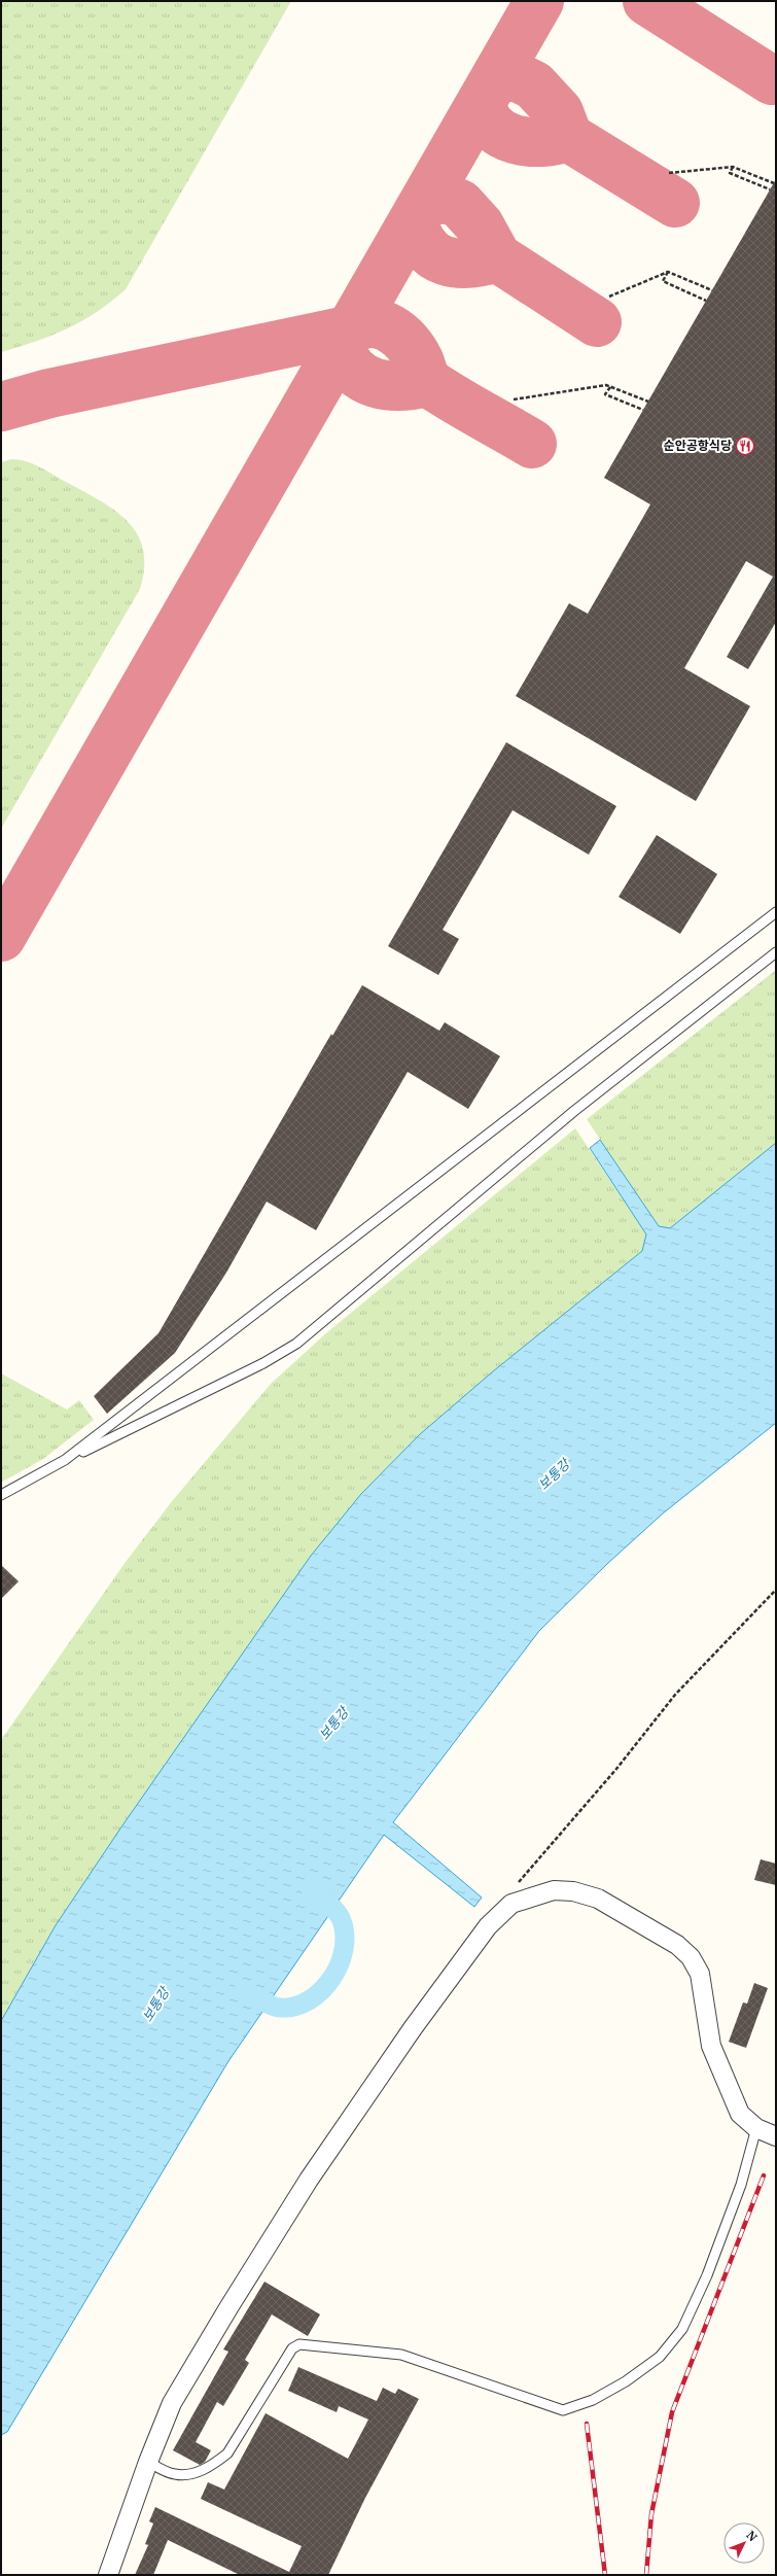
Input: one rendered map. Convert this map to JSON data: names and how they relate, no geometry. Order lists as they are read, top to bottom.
{
  "water": ["보통강"],
  "places": {
    "restaurant": ["순안공항식당"]
  },
  "north": "top right"
}
